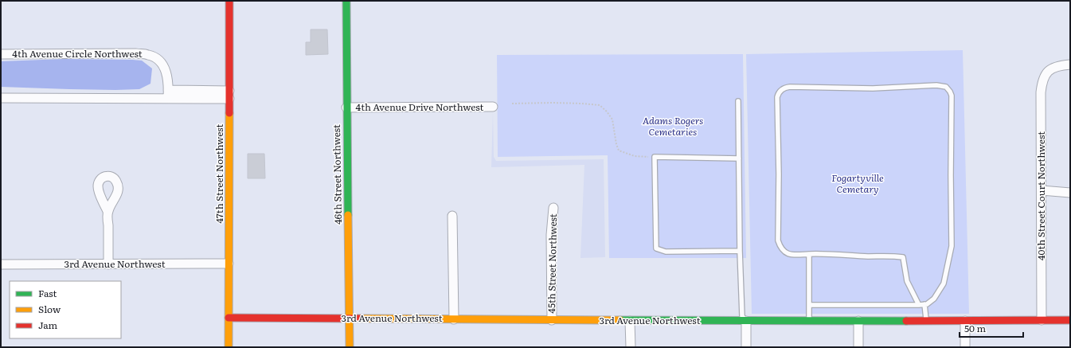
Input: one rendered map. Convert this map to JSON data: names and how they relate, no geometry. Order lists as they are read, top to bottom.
{
  "streets": {
    "street": [
      "4th Avenue Circle Northwest",
      "4th Avenue Drive Northwest",
      "47th Street Northwest",
      "46th Street Northwest",
      "40th Street Court Northwest",
      "45th Street Northwest",
      "3rd Avenue Northwest"
    ]
  },
  "crossings": [
    ["4th Avenue Drive Northwest", "46th Street Northwest"],
    ["47th Street Northwest", "3rd Avenue Northwest"],
    ["46th Street Northwest", "3rd Avenue Northwest"],
    ["40th Street Court Northwest", "3rd Avenue Northwest"],
    ["45th Street Northwest", "3rd Avenue Northwest"]
  ],
  "parks": ["Adams Rogers Cemetaries", "Fogartyville Cemetary"],
  "legend": ["Fast", "Slow", "Jam"],
  "scale_bar": "50 m"
}
